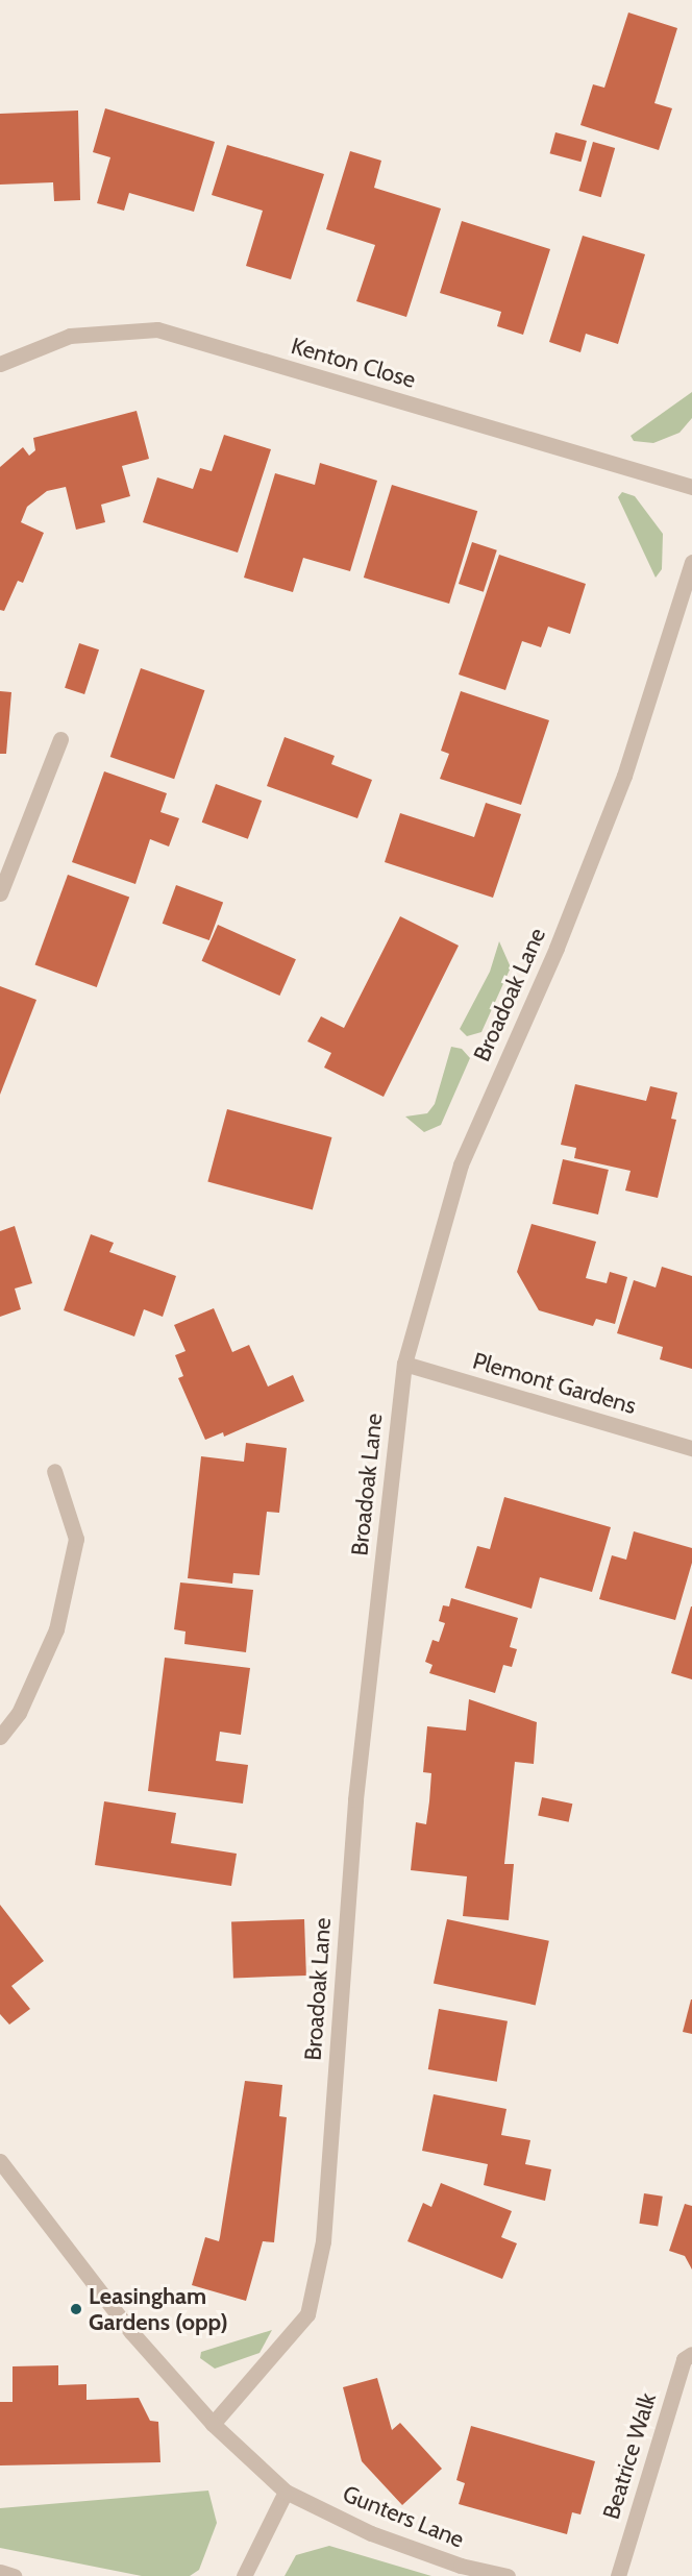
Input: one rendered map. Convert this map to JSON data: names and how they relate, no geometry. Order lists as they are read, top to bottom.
{
  "streets": {
    "street": [
      "Kenton Close",
      "Broadoak Lane",
      "Plemont Gardens",
      "Beatrice Walk",
      "Gunters Lane"
    ]
  },
  "crossings": [
    ["Broadoak Lane", "Plemont Gardens"],
    ["Broadoak Lane", "Gunters Lane"]
  ],
  "places": ["Leasingham Gardens (opp)"]
}
